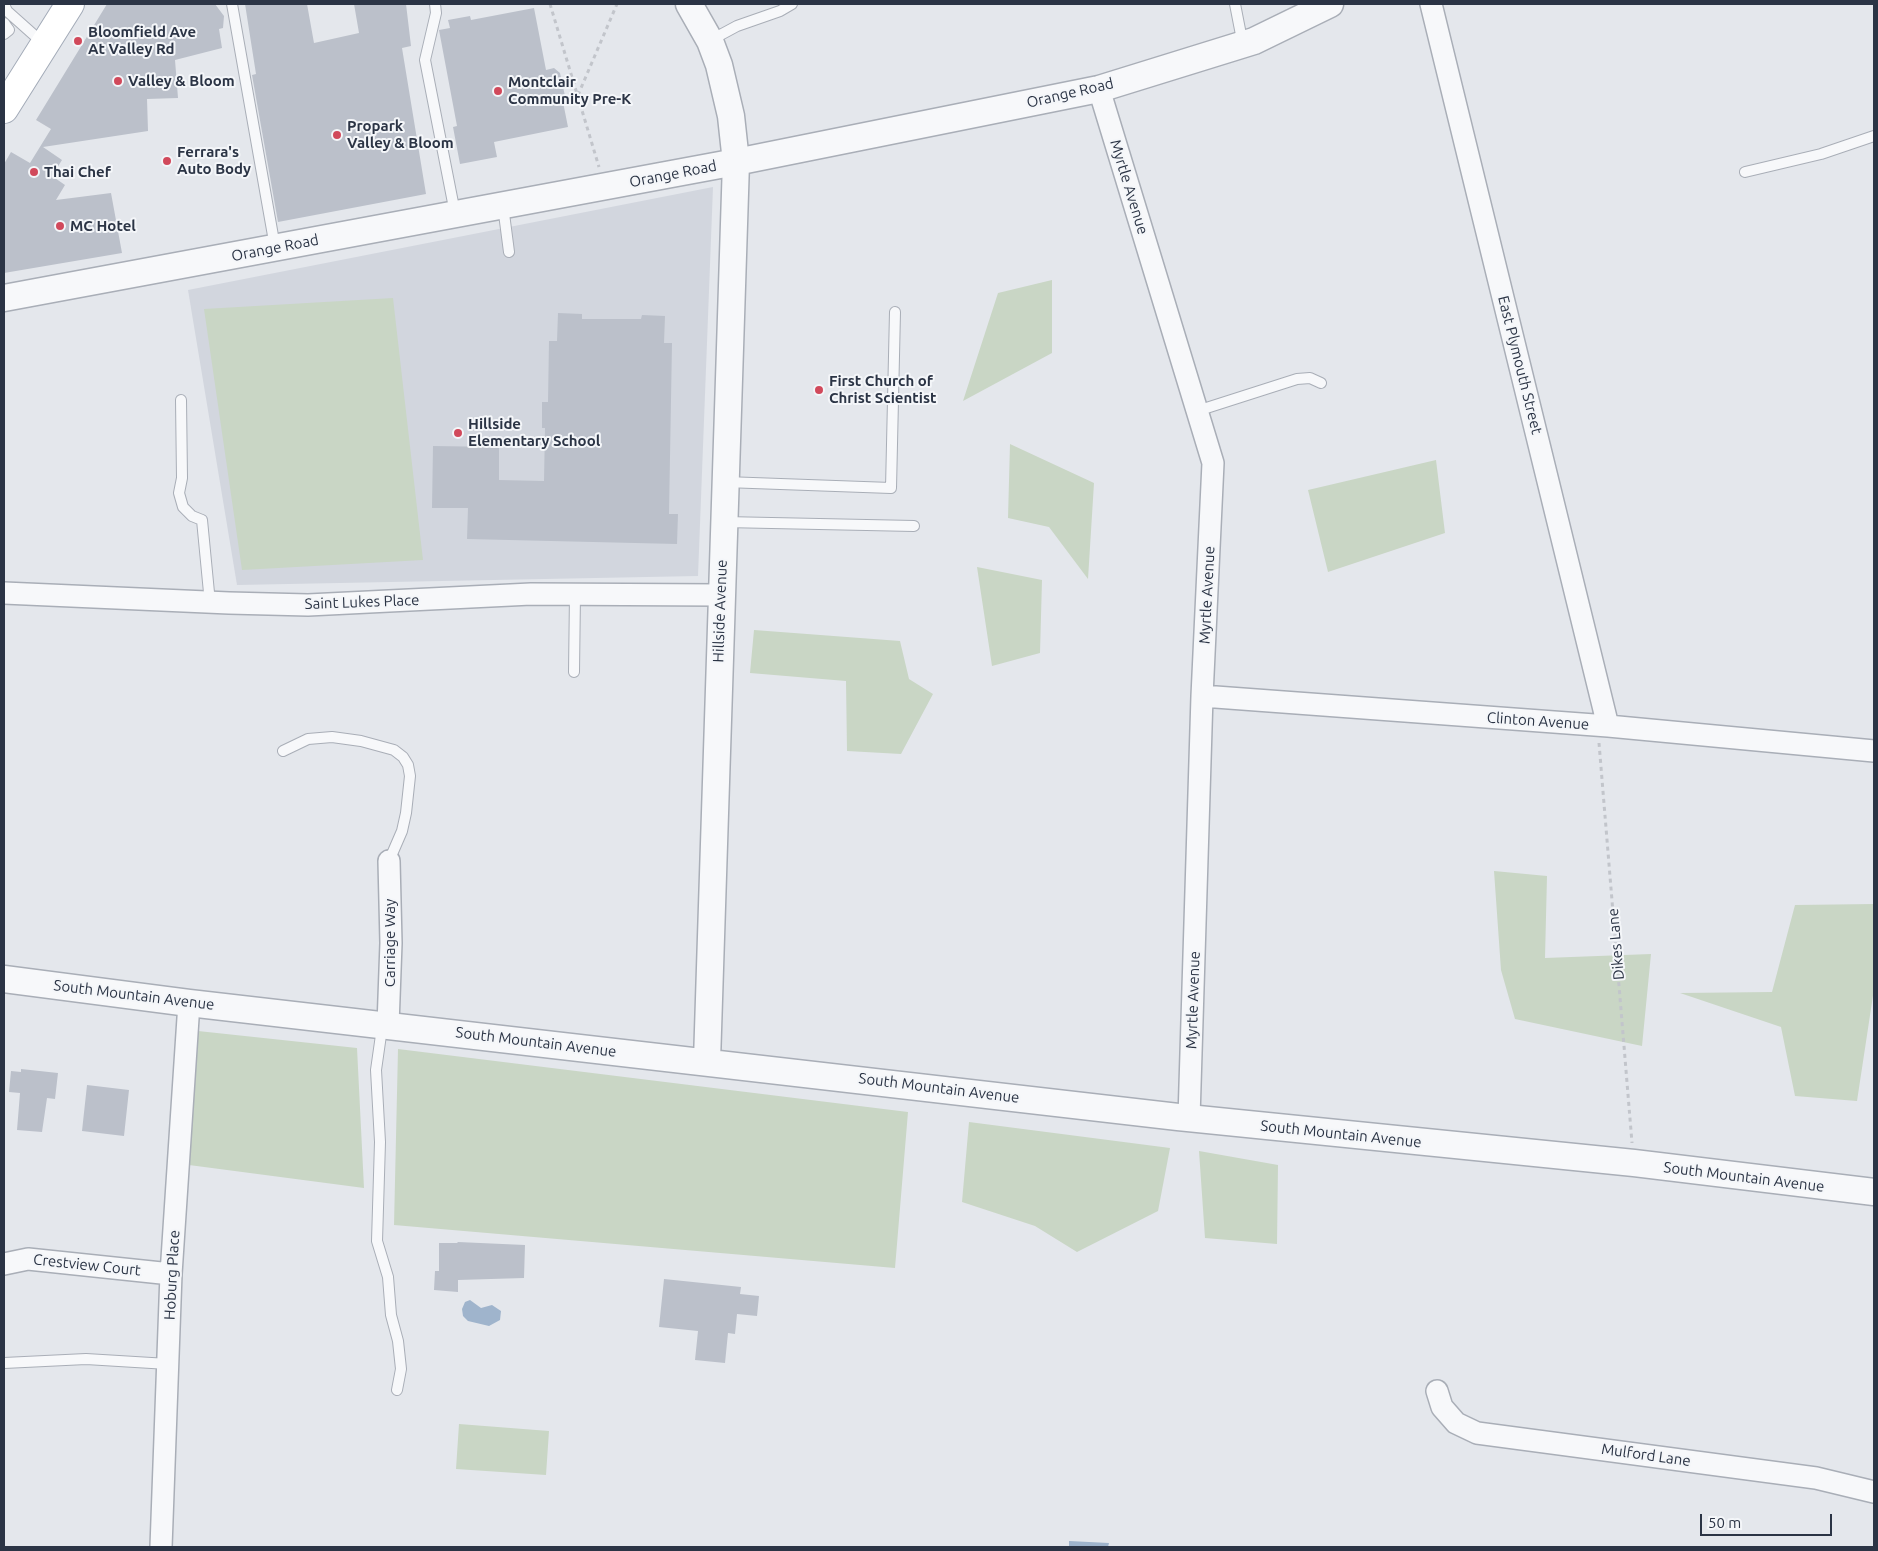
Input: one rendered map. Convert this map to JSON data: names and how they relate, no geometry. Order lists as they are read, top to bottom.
{
  "streets": {
    "street": [
      "Orange Road",
      "Myrtle Avenue",
      "East Plymouth Street",
      "Saint Lukes Place",
      "Hillside Avenue",
      "Clinton Avenue",
      "Carriage Way",
      "South Mountain Avenue",
      "Crestview Court",
      "Hoburg Place",
      "Mulford Lane"
    ],
    "path": ["Dikes Lane"]
  },
  "crossings": [
    ["Orange Road", "Myrtle Avenue"],
    ["Orange Road", "Hillside Avenue"],
    ["Myrtle Avenue", "Clinton Avenue"],
    ["Myrtle Avenue", "South Mountain Avenue"],
    ["East Plymouth Street", "Clinton Avenue"],
    ["East Plymouth Street", "Dikes Lane"],
    ["Saint Lukes Place", "Hillside Avenue"],
    ["Hillside Avenue", "South Mountain Avenue"],
    ["Clinton Avenue", "Dikes Lane"],
    ["Carriage Way", "South Mountain Avenue"],
    ["Dikes Lane", "South Mountain Avenue"],
    ["South Mountain Avenue", "Hoburg Place"],
    ["Crestview Court", "Hoburg Place"]
  ],
  "places": [
    "Bloomfield Ave At Valley Rd",
    "Valley & Bloom",
    "Montclair Community Pre-K",
    "Propark Valley & Bloom",
    "Ferrara's Auto Body",
    "Thai Chef",
    "MC Hotel",
    "First Church of Christ Scientist",
    "Hillside Elementary School"
  ],
  "scale_bar": "50 m"
}
